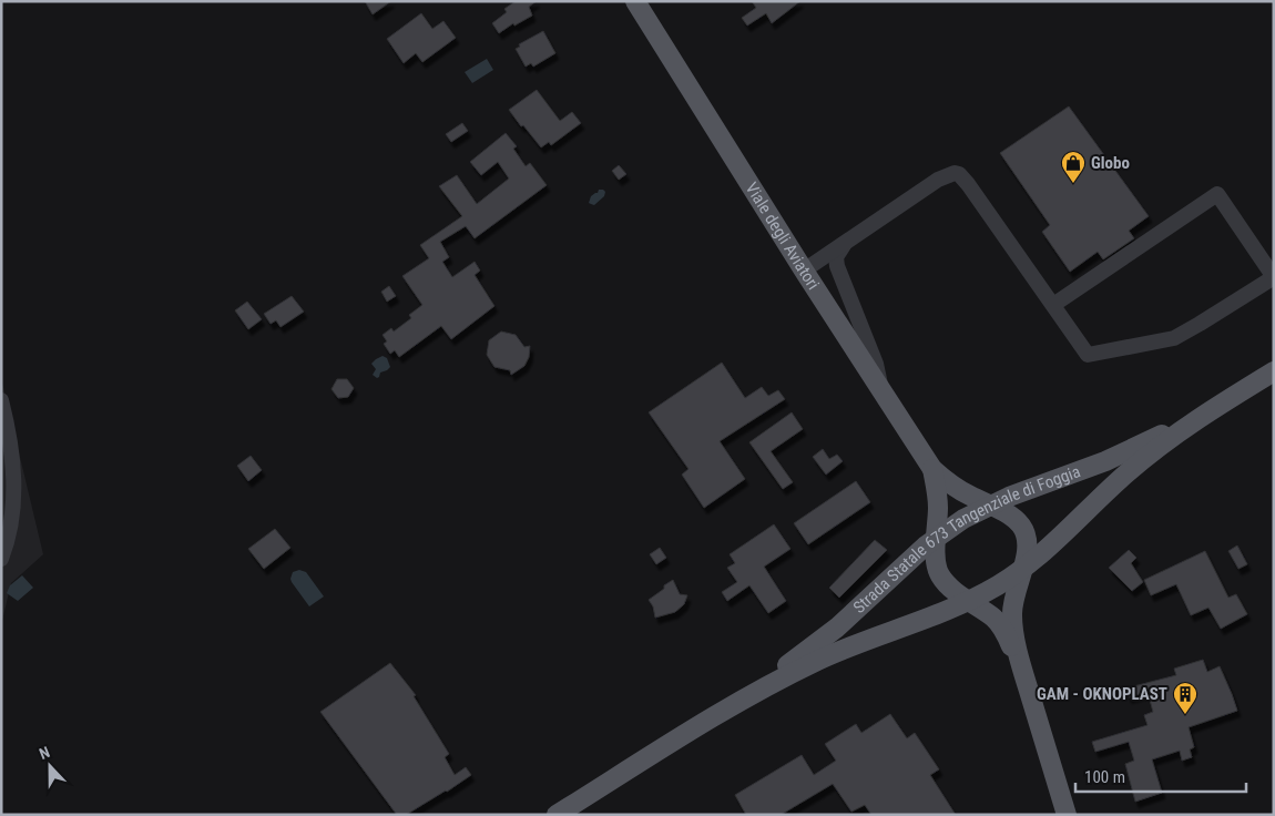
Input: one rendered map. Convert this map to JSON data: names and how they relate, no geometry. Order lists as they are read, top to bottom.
{
  "streets": {
    "main road": ["Viale degli Aviatori", "Strada Statale 673 Tangenziale di Foggia"]
  },
  "crossings": [
    ["Viale degli Aviatori", "Strada Statale 673 Tangenziale di Foggia"]
  ],
  "places": {
    "shop": ["Globo"],
    "building": ["GAM - OKNOPLAST"]
  },
  "scale_bar": "100 m",
  "north": "top"
}
